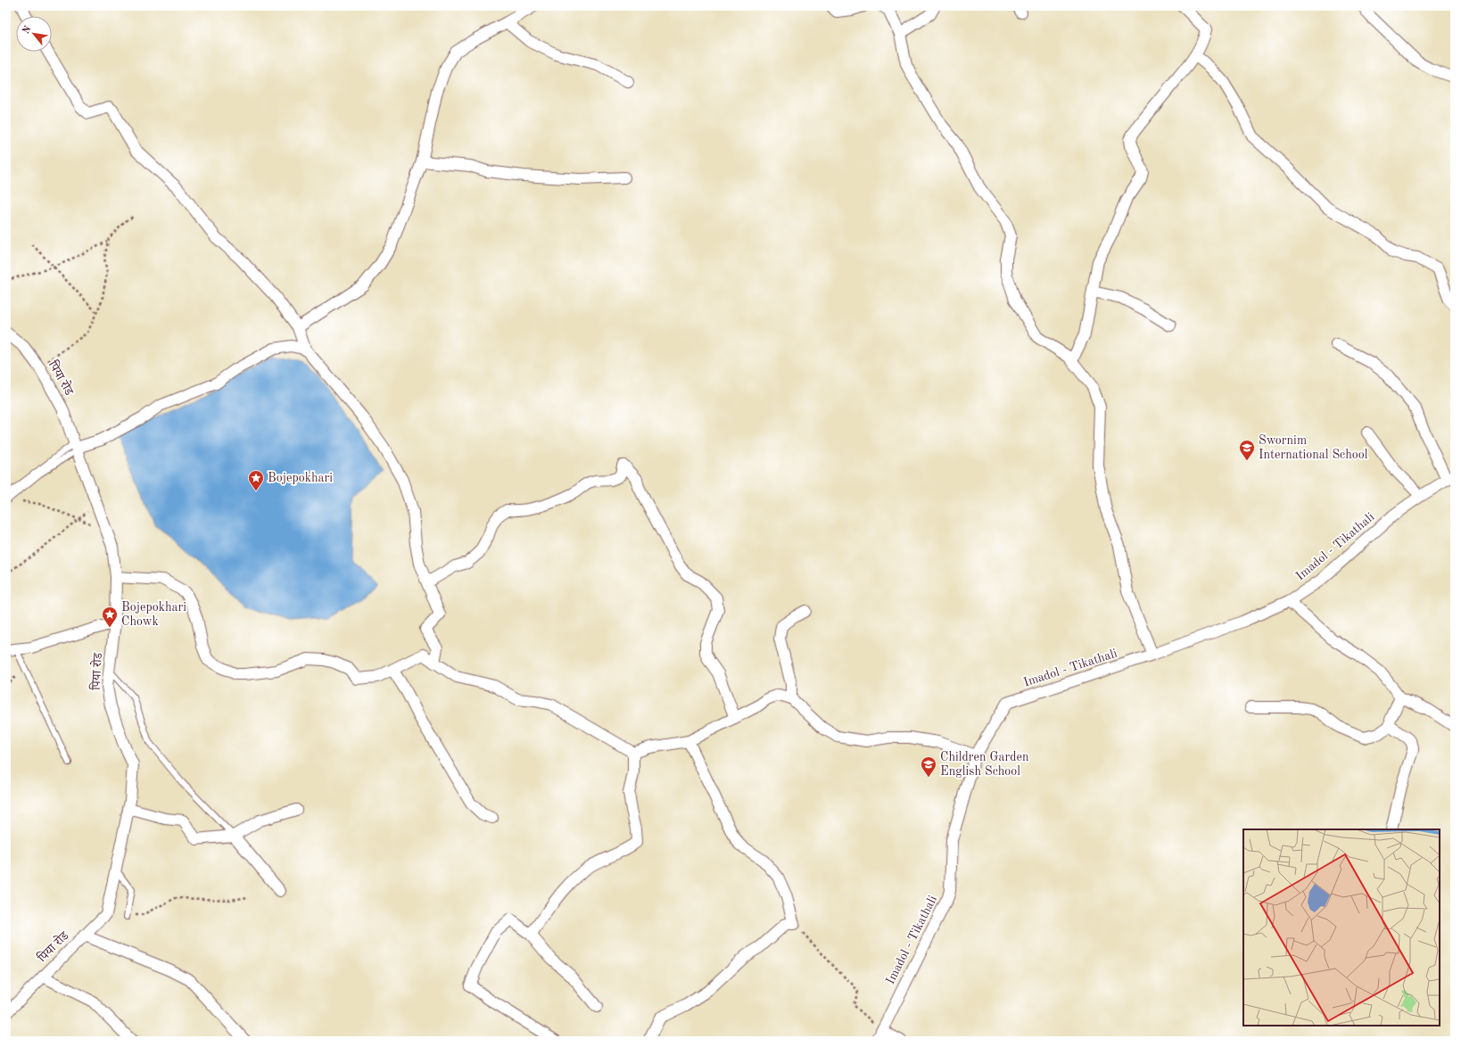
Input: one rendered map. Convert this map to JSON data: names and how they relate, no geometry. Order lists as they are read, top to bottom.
{
  "streets": {
    "street": ["पिया रोड", "Imadol - Tikathali"]
  },
  "places": {
    "school or university": ["Swornim International School", "Children Garden English School"],
    "place": ["Bojepokhari", "Bojepokhari Chowk"]
  },
  "north": "top left"
}
